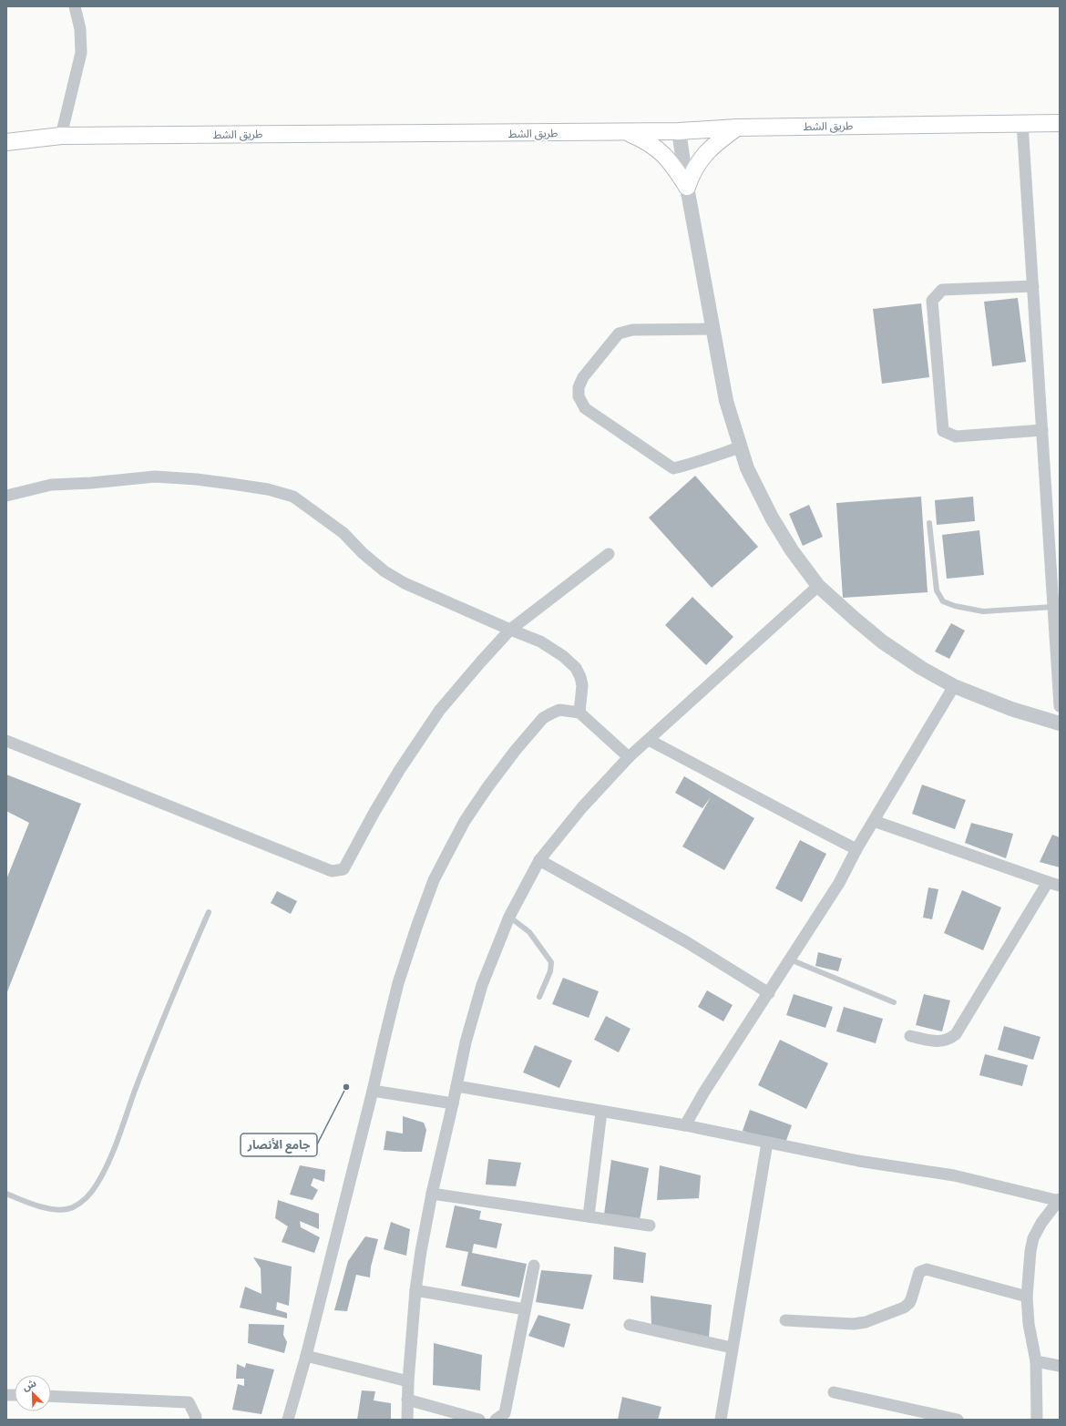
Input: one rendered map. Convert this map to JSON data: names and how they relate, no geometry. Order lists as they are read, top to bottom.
{
  "streets": {
    "main road": ["طريق الشط"]
  },
  "places": ["جامع الأنصار"],
  "north": "top left"
}
